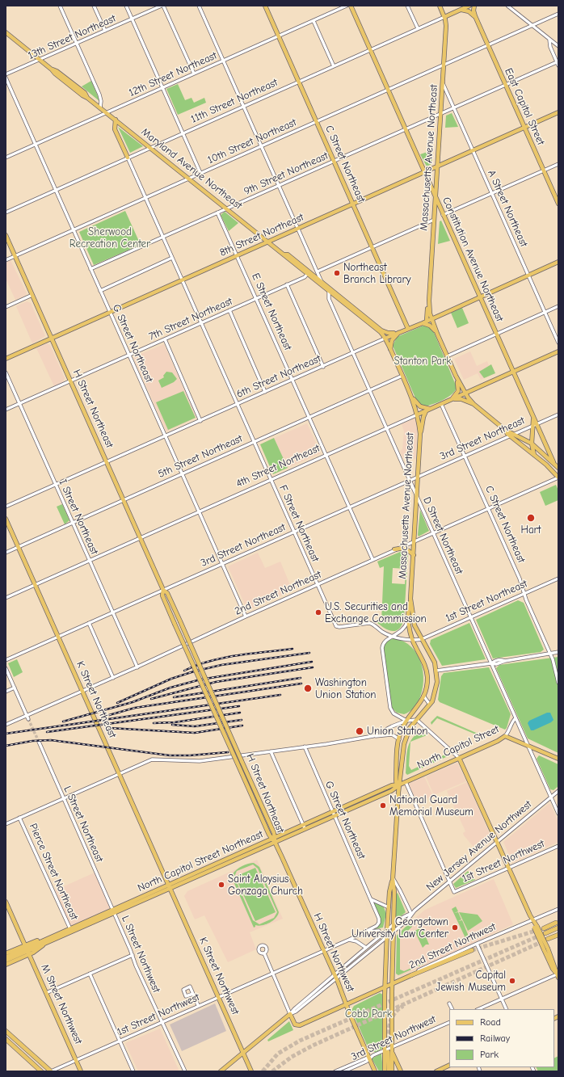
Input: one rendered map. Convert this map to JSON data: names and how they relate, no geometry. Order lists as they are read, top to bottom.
{
  "streets": {
    "main road": [
      "11th Street Northeast",
      "East Capitol Street",
      "Massachusetts Avenue Northeast",
      "C Street Northeast",
      "Maryland Avenue Northeast",
      "8th Street Northeast",
      "Constitution Avenue Northeast",
      "6th Street Northeast",
      "H Street Northeast",
      "4th Street Northeast",
      "K Street Northeast",
      "North Capitol Street",
      "New Jersey Avenue Northwest",
      "North Capitol Street Northeast",
      "2nd Street Northwest",
      "H Street Northwest",
      "K Street Northwest",
      "M Street Northwest"
    ],
    "street": [
      "13th Street Northeast",
      "12th Street Northeast",
      "10th Street Northeast",
      "9th Street Northeast",
      "A Street Northeast",
      "E Street Northeast",
      "7th Street Northeast",
      "G Street Northeast",
      "3rd Street Northeast",
      "5th Street Northeast",
      "I Street Northeast",
      "F Street Northeast",
      "D Street Northeast",
      "2nd Street Northeast",
      "1st Street Northeast",
      "L Street Northeast",
      "1st Street Northwest",
      "Pierce Street Northeast",
      "L Street Northwest",
      "3rd Street Northwest"
    ]
  },
  "crossings": [
    ["13th Street Northeast", "Maryland Avenue Northeast"],
    ["12th Street Northeast", "C Street Northeast"],
    ["12th Street Northeast", "Maryland Avenue Northeast"],
    ["12th Street Northeast", "G Street Northeast"],
    ["11th Street Northeast", "Massachusetts Avenue Northeast"],
    ["11th Street Northeast", "C Street Northeast"],
    ["11th Street Northeast", "Maryland Avenue Northeast"],
    ["11th Street Northeast", "Constitution Avenue Northeast"],
    ["11th Street Northeast", "G Street Northeast"],
    ["East Capitol Street", "10th Street Northeast"],
    ["East Capitol Street", "9th Street Northeast"],
    ["East Capitol Street", "8th Street Northeast"],
    ["10th Street Northeast", "Massachusetts Avenue Northeast"],
    ["10th Street Northeast", "C Street Northeast"],
    ["10th Street Northeast", "Maryland Avenue Northeast"],
    ["10th Street Northeast", "Constitution Avenue Northeast"],
    ["10th Street Northeast", "G Street Northeast"],
    ["10th Street Northeast", "H Street Northeast"],
    ["Massachusetts Avenue Northeast", "9th Street Northeast"],
    ["Massachusetts Avenue Northeast", "A Street Northeast"],
    ["Massachusetts Avenue Northeast", "8th Street Northeast"],
    ["Massachusetts Avenue Northeast", "Constitution Avenue Northeast"],
    ["Massachusetts Avenue Northeast", "6th Street Northeast"],
    ["Massachusetts Avenue Northeast", "3rd Street Northeast"],
    ["Massachusetts Avenue Northeast", "4th Street Northeast"],
    ["Massachusetts Avenue Northeast", "D Street Northeast"],
    ["Massachusetts Avenue Northeast", "2nd Street Northeast"],
    ["Massachusetts Avenue Northeast", "1st Street Northeast"],
    ["C Street Northeast", "Maryland Avenue Northeast"],
    ["C Street Northeast", "9th Street Northeast"],
    ["C Street Northeast", "8th Street Northeast"],
    ["C Street Northeast", "6th Street Northeast"],
    ["C Street Northeast", "3rd Street Northeast"],
    ["C Street Northeast", "5th Street Northeast"],
    ["C Street Northeast", "4th Street Northeast"],
    ["C Street Northeast", "2nd Street Northeast"],
    ["C Street Northeast", "1st Street Northeast"],
    ["Maryland Avenue Northeast", "9th Street Northeast"],
    ["Maryland Avenue Northeast", "8th Street Northeast"],
    ["Maryland Avenue Northeast", "7th Street Northeast"],
    ["Maryland Avenue Northeast", "6th Street Northeast"],
    ["Maryland Avenue Northeast", "5th Street Northeast"],
    ["Maryland Avenue Northeast", "4th Street Northeast"],
    ["Maryland Avenue Northeast", "D Street Northeast"],
    ["9th Street Northeast", "A Street Northeast"],
    ["9th Street Northeast", "Constitution Avenue Northeast"],
    ["9th Street Northeast", "E Street Northeast"],
    ["9th Street Northeast", "G Street Northeast"],
    ["9th Street Northeast", "F Street Northeast"],
    ["A Street Northeast", "8th Street Northeast"],
    ["A Street Northeast", "6th Street Northeast"],
    ["8th Street Northeast", "Constitution Avenue Northeast"],
    ["8th Street Northeast", "E Street Northeast"],
    ["8th Street Northeast", "G Street Northeast"],
    ["8th Street Northeast", "H Street Northeast"],
    ["8th Street Northeast", "F Street Northeast"],
    ["Constitution Avenue Northeast", "6th Street Northeast"],
    ["Constitution Avenue Northeast", "3rd Street Northeast"],
    ["Constitution Avenue Northeast", "4th Street Northeast"],
    ["E Street Northeast", "7th Street Northeast"],
    ["E Street Northeast", "6th Street Northeast"],
    ["E Street Northeast", "3rd Street Northeast"],
    ["E Street Northeast", "5th Street Northeast"],
    ["E Street Northeast", "4th Street Northeast"],
    ["E Street Northeast", "2nd Street Northeast"],
    ["7th Street Northeast", "G Street Northeast"],
    ["7th Street Northeast", "H Street Northeast"],
    ["7th Street Northeast", "I Street Northeast"],
    ["7th Street Northeast", "F Street Northeast"],
    ["G Street Northeast", "6th Street Northeast"],
    ["G Street Northeast", "3rd Street Northeast"],
    ["G Street Northeast", "5th Street Northeast"],
    ["G Street Northeast", "4th Street Northeast"],
    ["G Street Northeast", "2nd Street Northeast"],
    ["G Street Northeast", "North Capitol Street Northeast"],
    ["6th Street Northeast", "H Street Northeast"],
    ["6th Street Northeast", "5th Street Northeast"],
    ["6th Street Northeast", "4th Street Northeast"],
    ["6th Street Northeast", "I Street Northeast"],
    ["6th Street Northeast", "F Street Northeast"],
    ["6th Street Northeast", "D Street Northeast"],
    ["H Street Northeast", "3rd Street Northeast"],
    ["H Street Northeast", "5th Street Northeast"],
    ["H Street Northeast", "4th Street Northeast"],
    ["H Street Northeast", "North Capitol Street Northeast"],
    ["H Street Northeast", "H Street Northwest"],
    ["3rd Street Northeast", "I Street Northeast"],
    ["3rd Street Northeast", "F Street Northeast"],
    ["3rd Street Northeast", "D Street Northeast"],
    ["3rd Street Northeast", "K Street Northeast"],
    ["5th Street Northeast", "4th Street Northeast"],
    ["5th Street Northeast", "I Street Northeast"],
    ["5th Street Northeast", "F Street Northeast"],
    ["5th Street Northeast", "D Street Northeast"],
    ["5th Street Northeast", "K Street Northeast"],
    ["4th Street Northeast", "I Street Northeast"],
    ["4th Street Northeast", "F Street Northeast"],
    ["4th Street Northeast", "D Street Northeast"],
    ["4th Street Northeast", "K Street Northeast"],
    ["I Street Northeast", "2nd Street Northeast"],
    ["F Street Northeast", "2nd Street Northeast"],
    ["F Street Northeast", "1st Street Northeast"],
    ["D Street Northeast", "2nd Street Northeast"],
    ["D Street Northeast", "1st Street Northeast"],
    ["D Street Northeast", "North Capitol Street"],
    ["D Street Northeast", "New Jersey Avenue Northwest"],
    ["2nd Street Northeast", "K Street Northeast"],
    ["K Street Northeast", "North Capitol Street Northeast"],
    ["K Street Northeast", "K Street Northwest"],
    ["North Capitol Street", "North Capitol Street Northeast"],
    ["L Street Northeast", "North Capitol Street Northeast"],
    ["L Street Northeast", "L Street Northwest"],
    ["New Jersey Avenue Northwest", "1st Street Northwest"],
    ["New Jersey Avenue Northwest", "2nd Street Northwest"],
    ["New Jersey Avenue Northwest", "H Street Northwest"],
    ["New Jersey Avenue Northwest", "K Street Northwest"],
    ["North Capitol Street Northeast", "Pierce Street Northeast"],
    ["North Capitol Street Northeast", "H Street Northwest"],
    ["North Capitol Street Northeast", "L Street Northwest"],
    ["North Capitol Street Northeast", "K Street Northwest"],
    ["1st Street Northwest", "H Street Northwest"],
    ["1st Street Northwest", "L Street Northwest"],
    ["1st Street Northwest", "K Street Northwest"],
    ["1st Street Northwest", "M Street Northwest"],
    ["2nd Street Northwest", "H Street Northwest"],
    ["H Street Northwest", "3rd Street Northwest"]
  ],
  "parks": ["Sherwood Recreation Center", "Stanton Park", "Cobb Park"],
  "places": [
    "Northeast Branch Library",
    "Hart",
    "U.S. Securities and Exchange Commission",
    "Washington Union Station",
    "Union Station",
    "National Guard Memorial Museum",
    "Saint Aloysius Gonzaga Church",
    "Georgetown University Law Center",
    "Capital Jewish Museum"
  ],
  "legend": ["Road", "Railway", "Park"]
}
